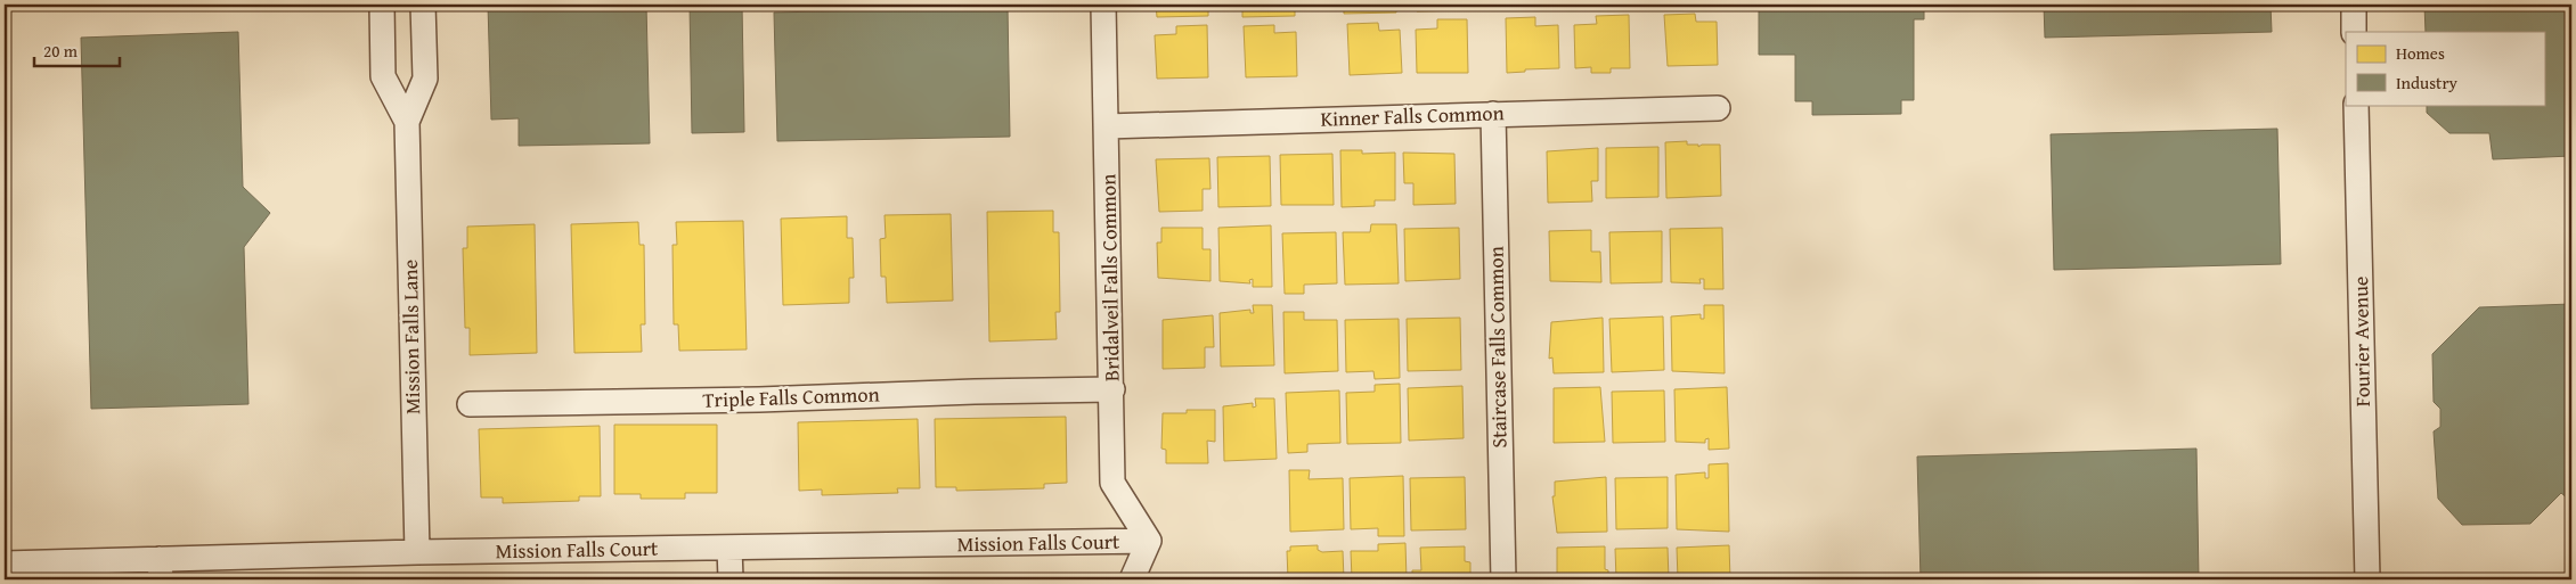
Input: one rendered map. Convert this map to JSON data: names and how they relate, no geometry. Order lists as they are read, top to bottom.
{
  "streets": {
    "street": [
      "Kinner Falls Common",
      "Bridalveil Falls Common",
      "Mission Falls Lane",
      "Fourier Avenue",
      "Staircase Falls Common",
      "Triple Falls Common",
      "Mission Falls Court"
    ]
  },
  "crossings": [
    ["Kinner Falls Common", "Bridalveil Falls Common"],
    ["Kinner Falls Common", "Staircase Falls Common"],
    ["Bridalveil Falls Common", "Triple Falls Common"],
    ["Bridalveil Falls Common", "Mission Falls Court"],
    ["Mission Falls Lane", "Mission Falls Court"]
  ],
  "legend": ["Homes", "Industry"],
  "scale_bar": "20 m"
}
